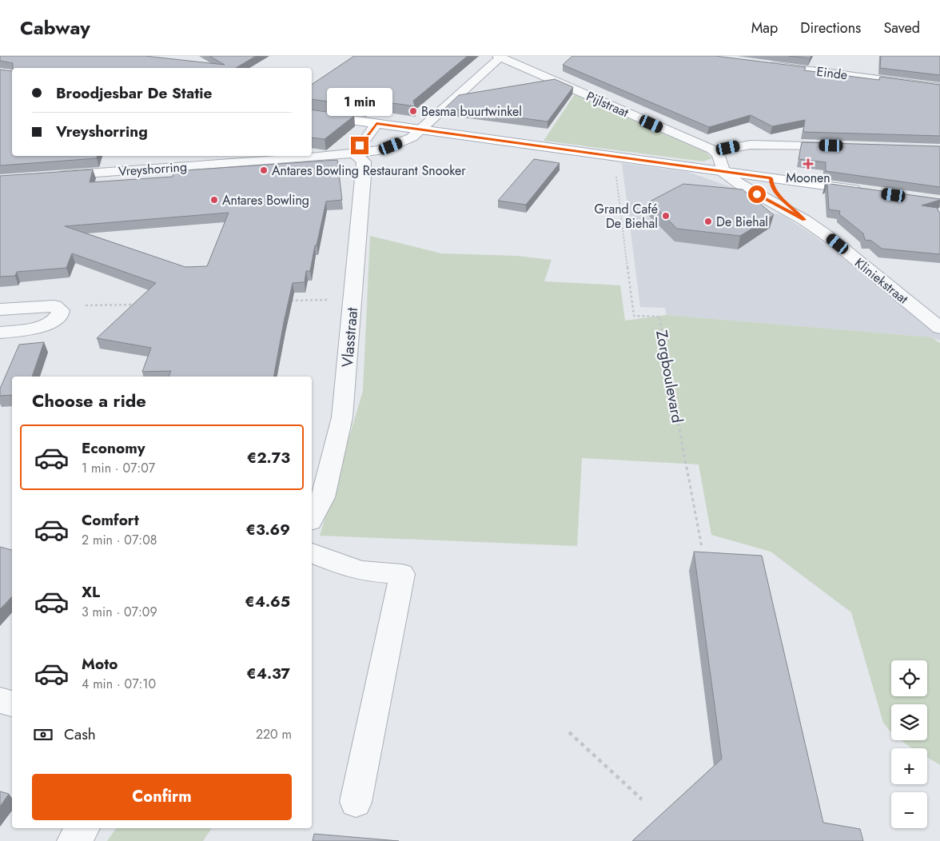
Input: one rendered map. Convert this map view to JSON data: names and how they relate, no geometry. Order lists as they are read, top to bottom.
{
  "streets": {
    "street": [
      "Einde",
      "Pijlstraat",
      "Vreyshorring",
      "Kliniekstraat",
      "Vlasstraat"
    ],
    "path": ["Zorgboulevard"]
  },
  "crossings": [
    ["Pijlstraat", "Vreyshorring"],
    ["Vreyshorring", "Vlasstraat"]
  ],
  "places": {
    "other": [
      "Besma buurtwinkel",
      "Antares Bowling Restaurant Snooker",
      "Antares Bowling",
      "Grand Café De Biehal",
      "De Biehal"
    ],
    "health": ["Moonen"]
  },
  "page": {
    "header": "Cabway",
    "nav": ["Map", "Directions", "Saved"],
    "banner": ["Broodjesbar De Statie", "Vreyshorring"],
    "bubble": "1 min",
    "heading": "Choose a ride",
    "list": [
      {
        "name": "Economy",
        "note": "1 min · 07:07",
        "value": "€2.73"
      },
      {
        "name": "Comfort",
        "note": "2 min · 07:08",
        "value": "€3.69"
      },
      {
        "name": "XL",
        "note": "3 min · 07:09",
        "value": "€4.65"
      },
      {
        "name": "Moto",
        "note": "4 min · 07:10",
        "value": "€4.37"
      }
    ],
    "map_buttons": ["+", "−"],
    "pay": ["Cash", "220 m"],
    "buttons": "Confirm"
  }
}
